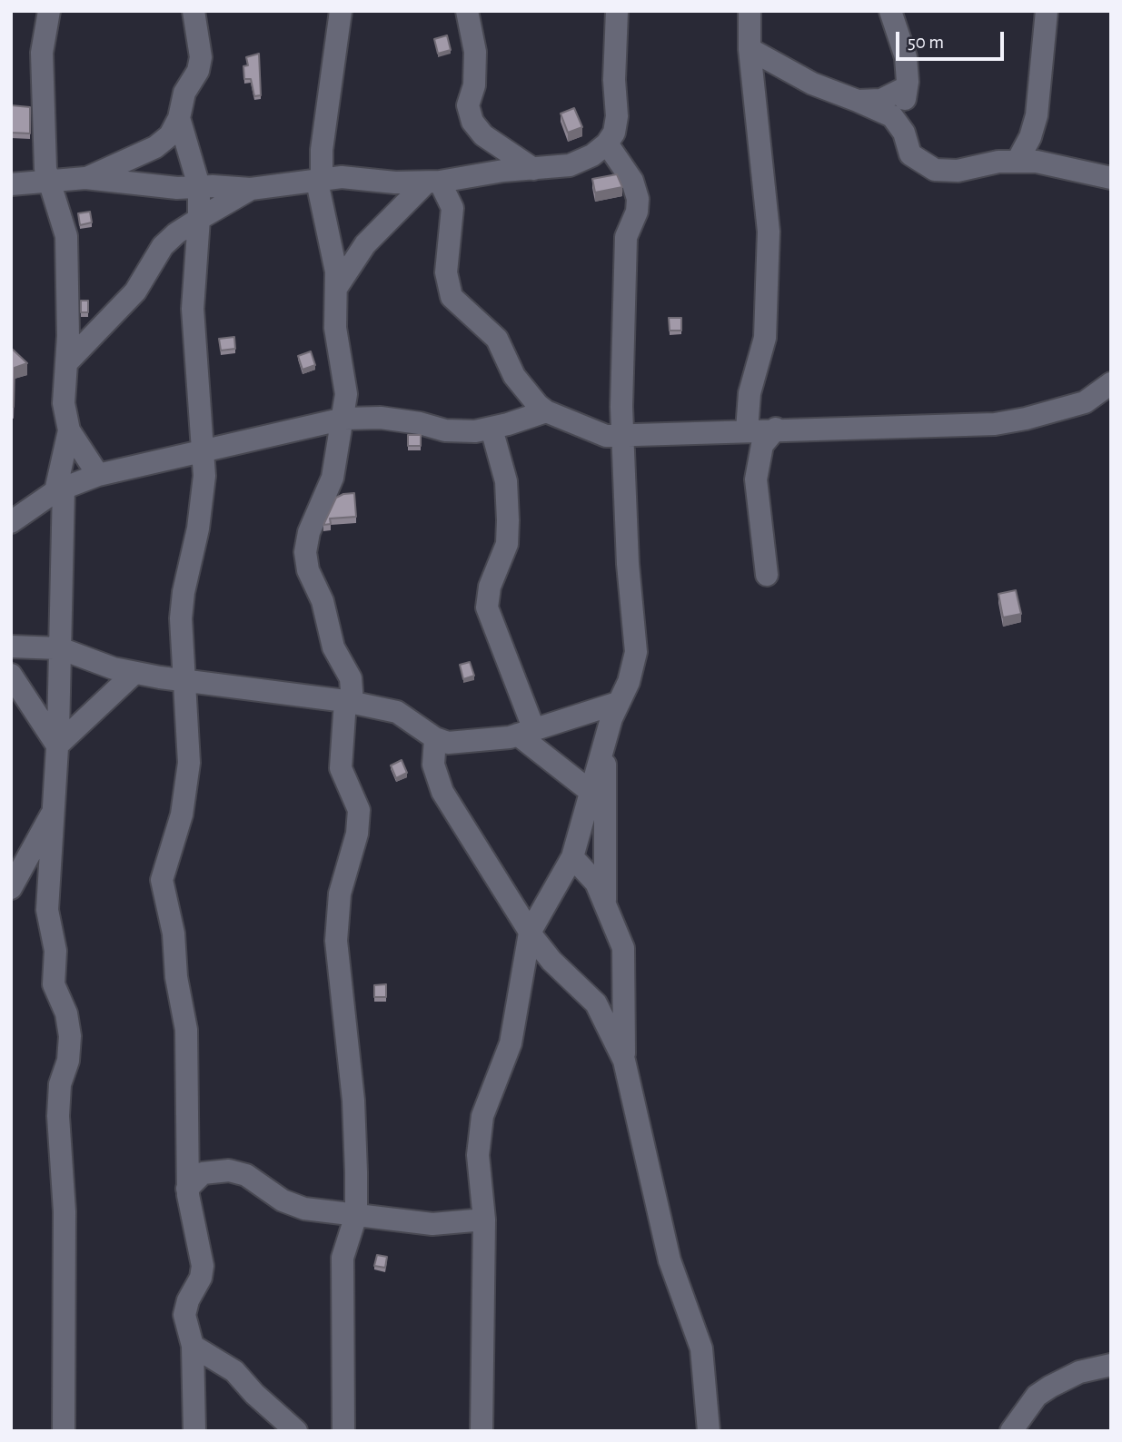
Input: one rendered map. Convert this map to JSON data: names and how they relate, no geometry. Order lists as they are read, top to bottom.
{
  "scale_bar": "50 m"
}
